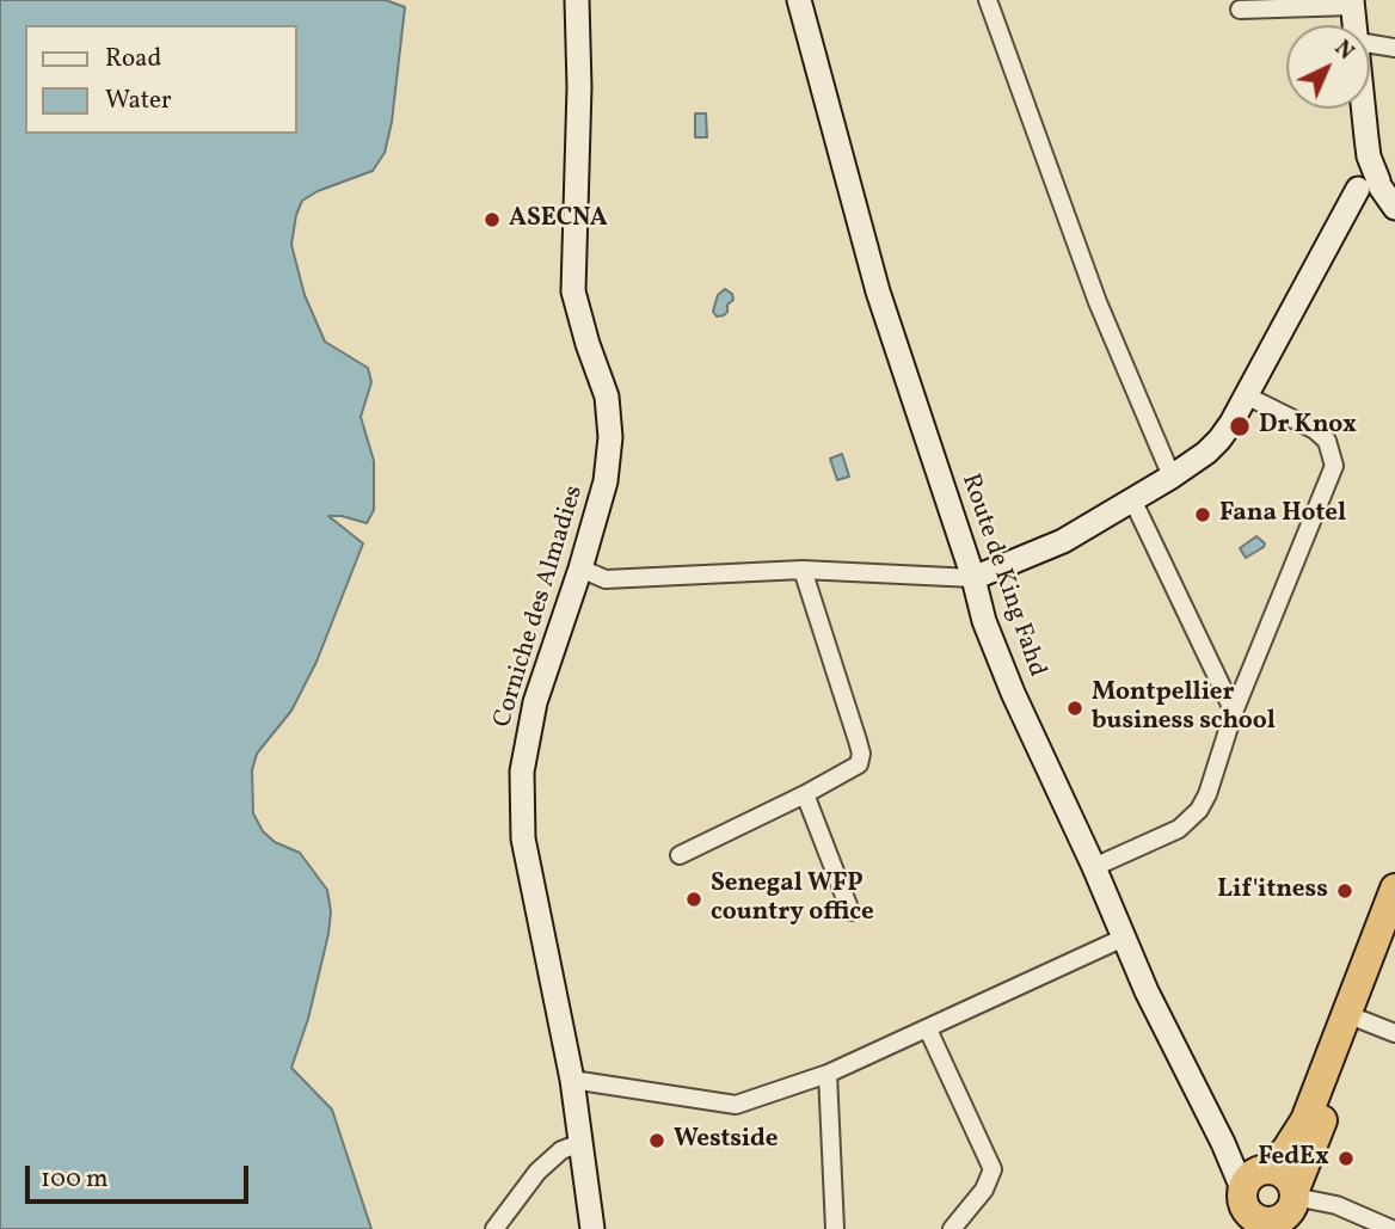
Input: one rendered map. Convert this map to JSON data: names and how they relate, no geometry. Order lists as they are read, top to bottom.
{
  "streets": {
    "street": ["Route de King Fahd", "Corniche des Almadies"]
  },
  "places": [
    "ASECNA",
    "Dr Knox",
    "Fana Hotel",
    "Montpellier business school",
    "Lif'itness",
    "Senegal WFP country office",
    "Westside",
    "FedEx"
  ],
  "legend": ["Road", "Water"],
  "scale_bar": "100 m",
  "north": "top right"
}
